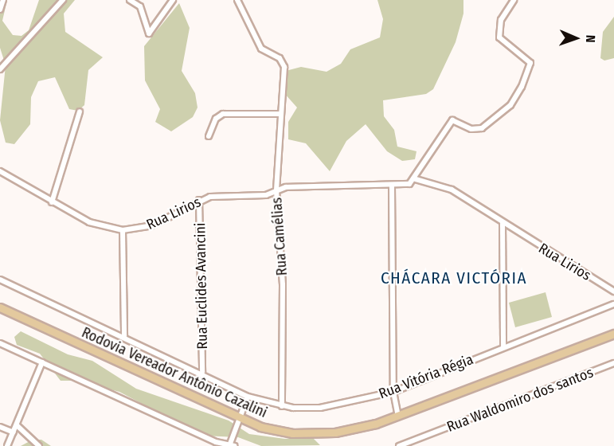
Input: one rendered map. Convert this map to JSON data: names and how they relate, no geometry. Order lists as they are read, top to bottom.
{
  "streets": {
    "main road": ["Rodovia Vereador Antônio Cazalini"],
    "street": [
      "Rua Lirios",
      "Rua Camélias",
      "Rua Euclides Avancini",
      "Rua Vitória Régia",
      "Rua Waldomiro dos santos"
    ]
  },
  "crossings": [
    ["Rua Lirios", "Rua Camélias"],
    ["Rua Lirios", "Rua Euclides Avancini"],
    ["Rua Camélias", "Rua Vitória Régia"],
    ["Rua Euclides Avancini", "Rua Vitória Régia"]
  ],
  "districts": ["CHÁCARA VICTÓRIA"],
  "north": "right"
}
